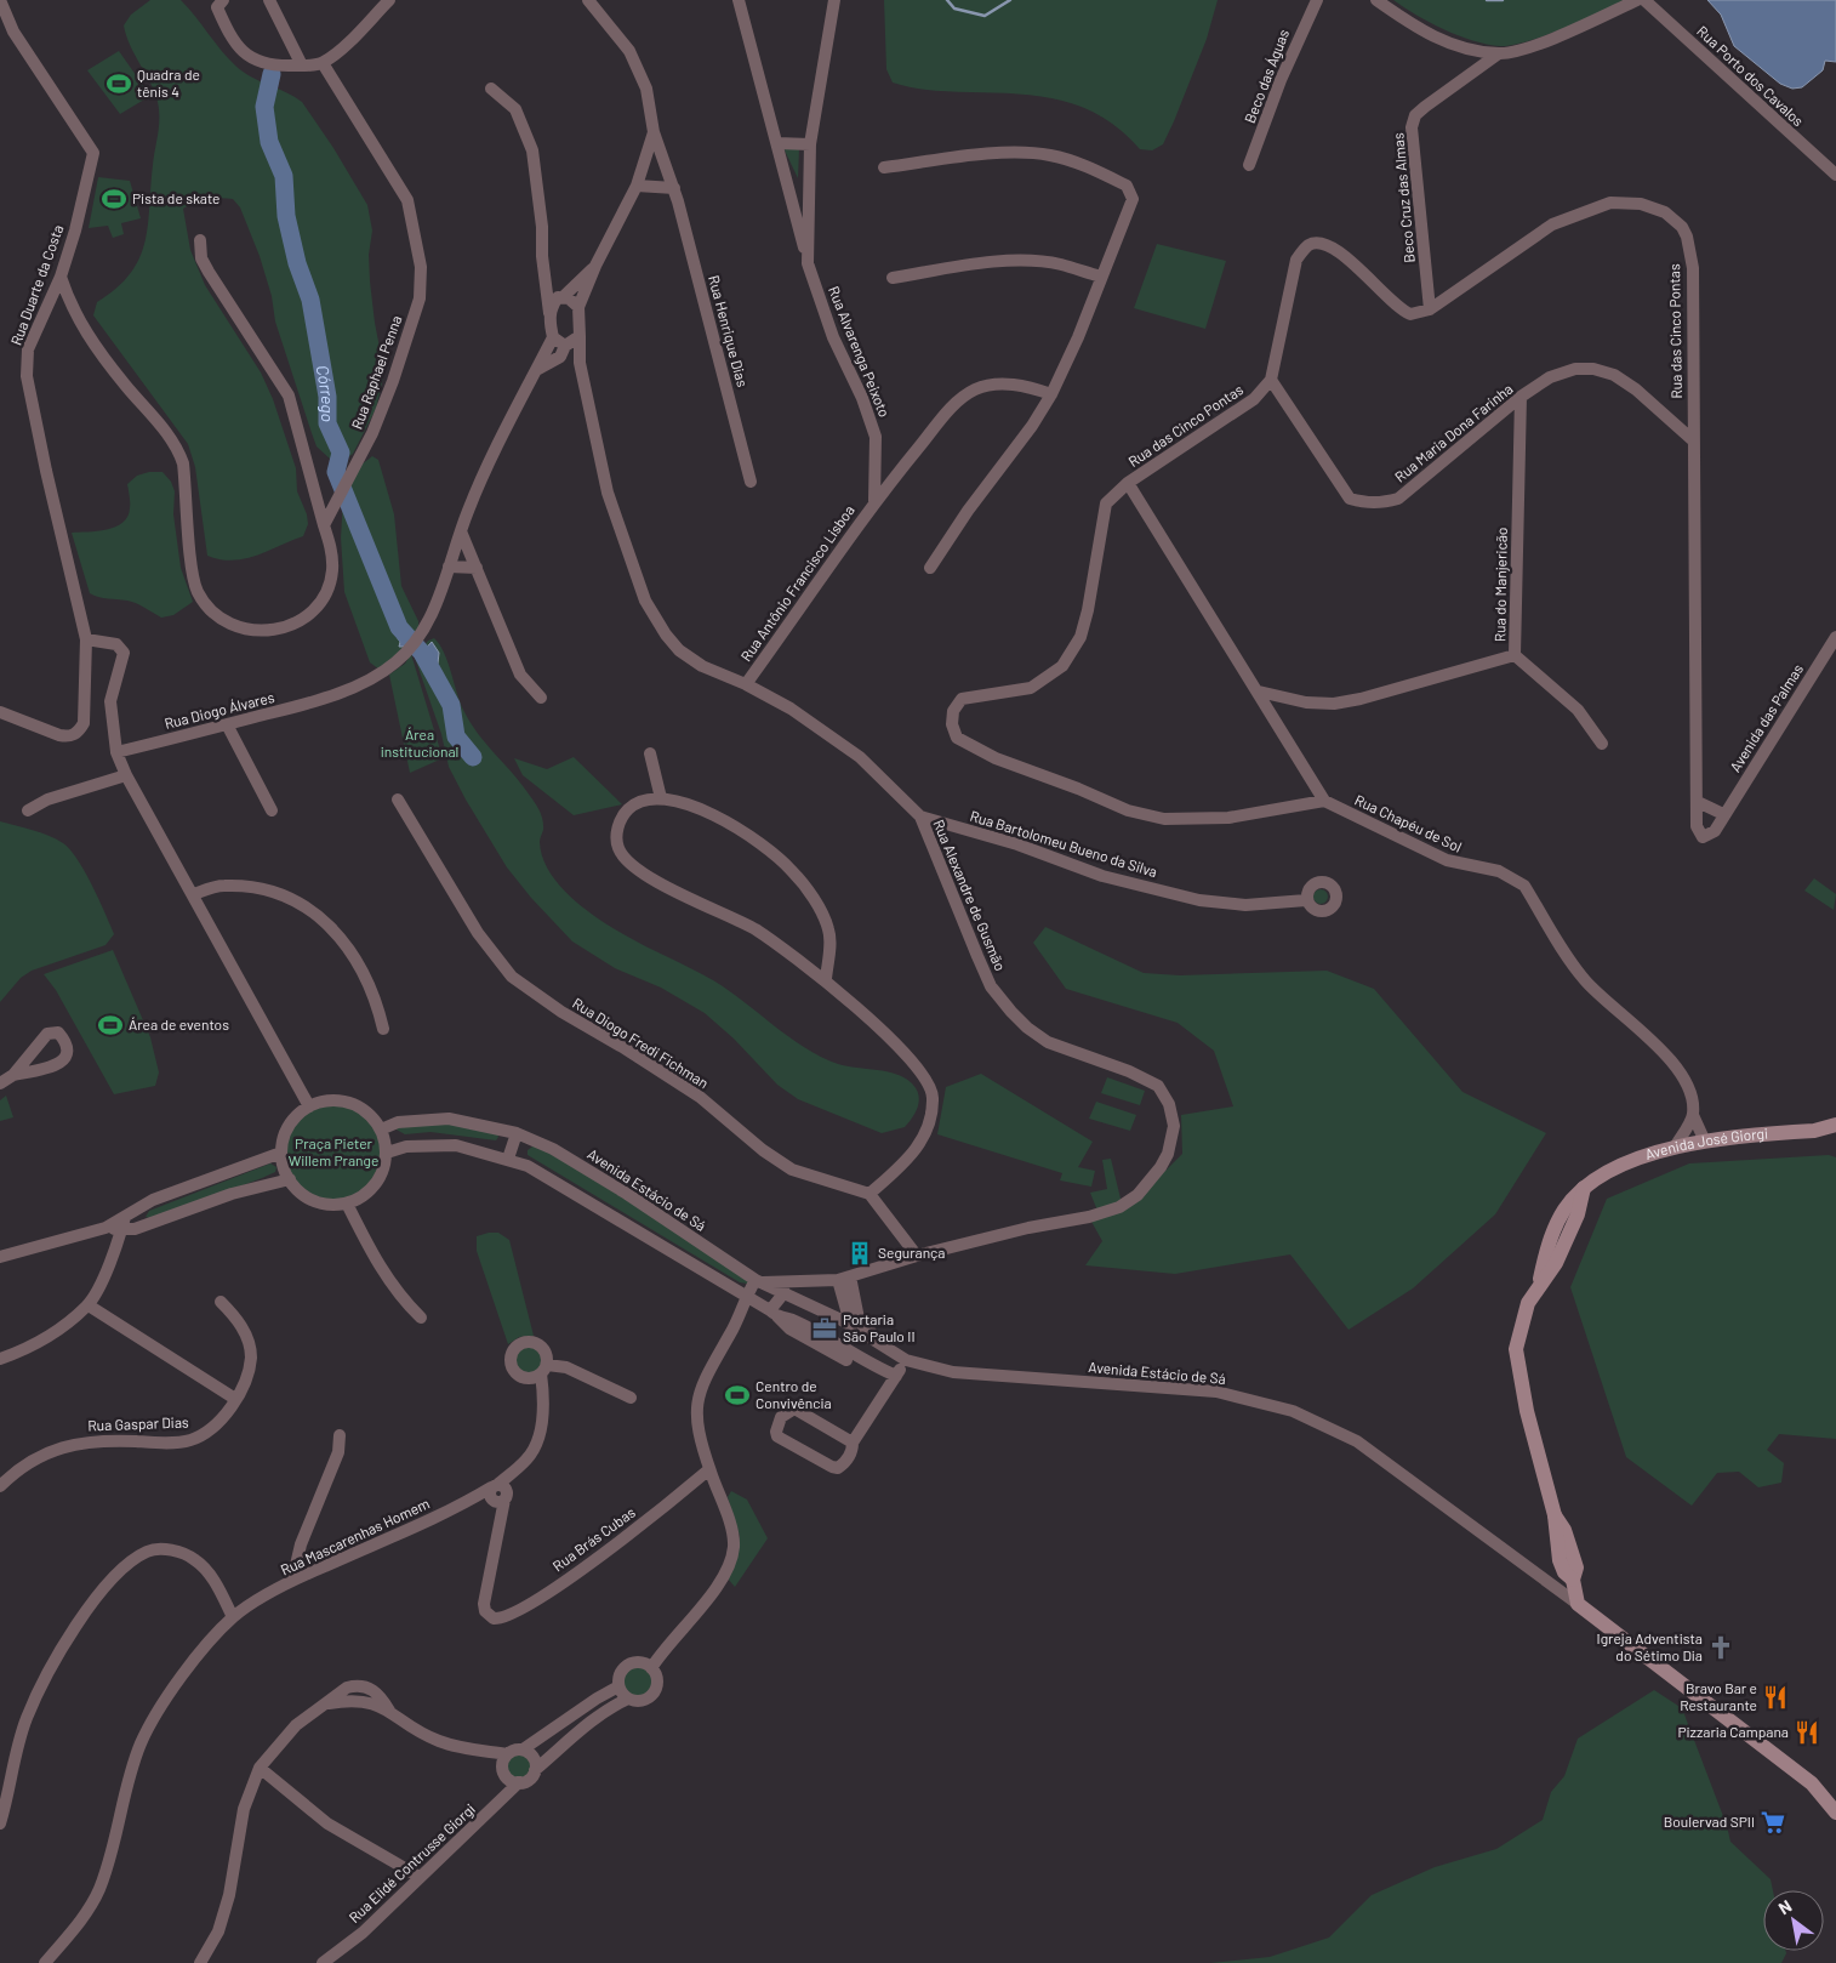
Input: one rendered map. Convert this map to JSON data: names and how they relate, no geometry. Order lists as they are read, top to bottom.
{
  "streets": {
    "street": [
      "Beco das Águas",
      "Rua Porto dos Cavalos",
      "Beco Cruz das Almas",
      "Rua Duarte da Costa",
      "Rua Henrique Dias",
      "Rua das Cinco Pontas",
      "Rua Alvarenga Peixoto",
      "Rua Raphael Penna",
      "Rua Maria Dona Farinha",
      "Rua Antônio Francisco Lisboa",
      "Rua do Manjericão",
      "Rua Diogo Álvares",
      "Avenida das Palmas",
      "Rua Chapéu de Sol",
      "Rua Bartolomeu Bueno da Silva",
      "Rua Alexandre de Gusmão",
      "Rua Diogo Fredi Fichman",
      "Avenida José Giorgi",
      "Avenida Estácio de Sá",
      "Rua Gaspar Dias",
      "Rua Mascarenhas Homem",
      "Rua Brás Cubas",
      "Rua Elidé Contrusse Giorgi"
    ]
  },
  "crossings": [
    ["Beco Cruz das Almas", "Rua das Cinco Pontas"],
    ["Rua das Cinco Pontas", "Rua Maria Dona Farinha"],
    ["Rua das Cinco Pontas", "Avenida das Palmas"],
    ["Rua das Cinco Pontas", "Rua Chapéu de Sol"],
    ["Rua Alvarenga Peixoto", "Rua Antônio Francisco Lisboa"],
    ["Rua Maria Dona Farinha", "Rua do Manjericão"],
    ["Rua Antônio Francisco Lisboa", "Rua Alexandre de Gusmão"],
    ["Rua Diogo Álvares", "Rua Alexandre de Gusmão"],
    ["Rua Chapéu de Sol", "Avenida José Giorgi"],
    ["Rua Bartolomeu Bueno da Silva", "Rua Alexandre de Gusmão"],
    ["Rua Alexandre de Gusmão", "Avenida Estácio de Sá"],
    ["Avenida José Giorgi", "Avenida Estácio de Sá"],
    ["Rua Mascarenhas Homem", "Rua Brás Cubas"]
  ],
  "water": ["Córrego"],
  "parks": ["Área institucional", "Praça Pieter Willem Prange"],
  "places": {
    "sports": [
      "Quadra de tênis 4",
      "Pista de skate",
      "Área de eventos",
      "Centro de Convivência"
    ],
    "building": ["Segurança"],
    "office": ["Portaria São Paulo II"],
    "church": ["Igreja Adventista do Sétimo Dia"],
    "restaurant": ["Bravo Bar e Restaurante", "Pizzaria Campana"],
    "supermarket": ["Boulervad SPII"]
  },
  "north": "top left"
}
